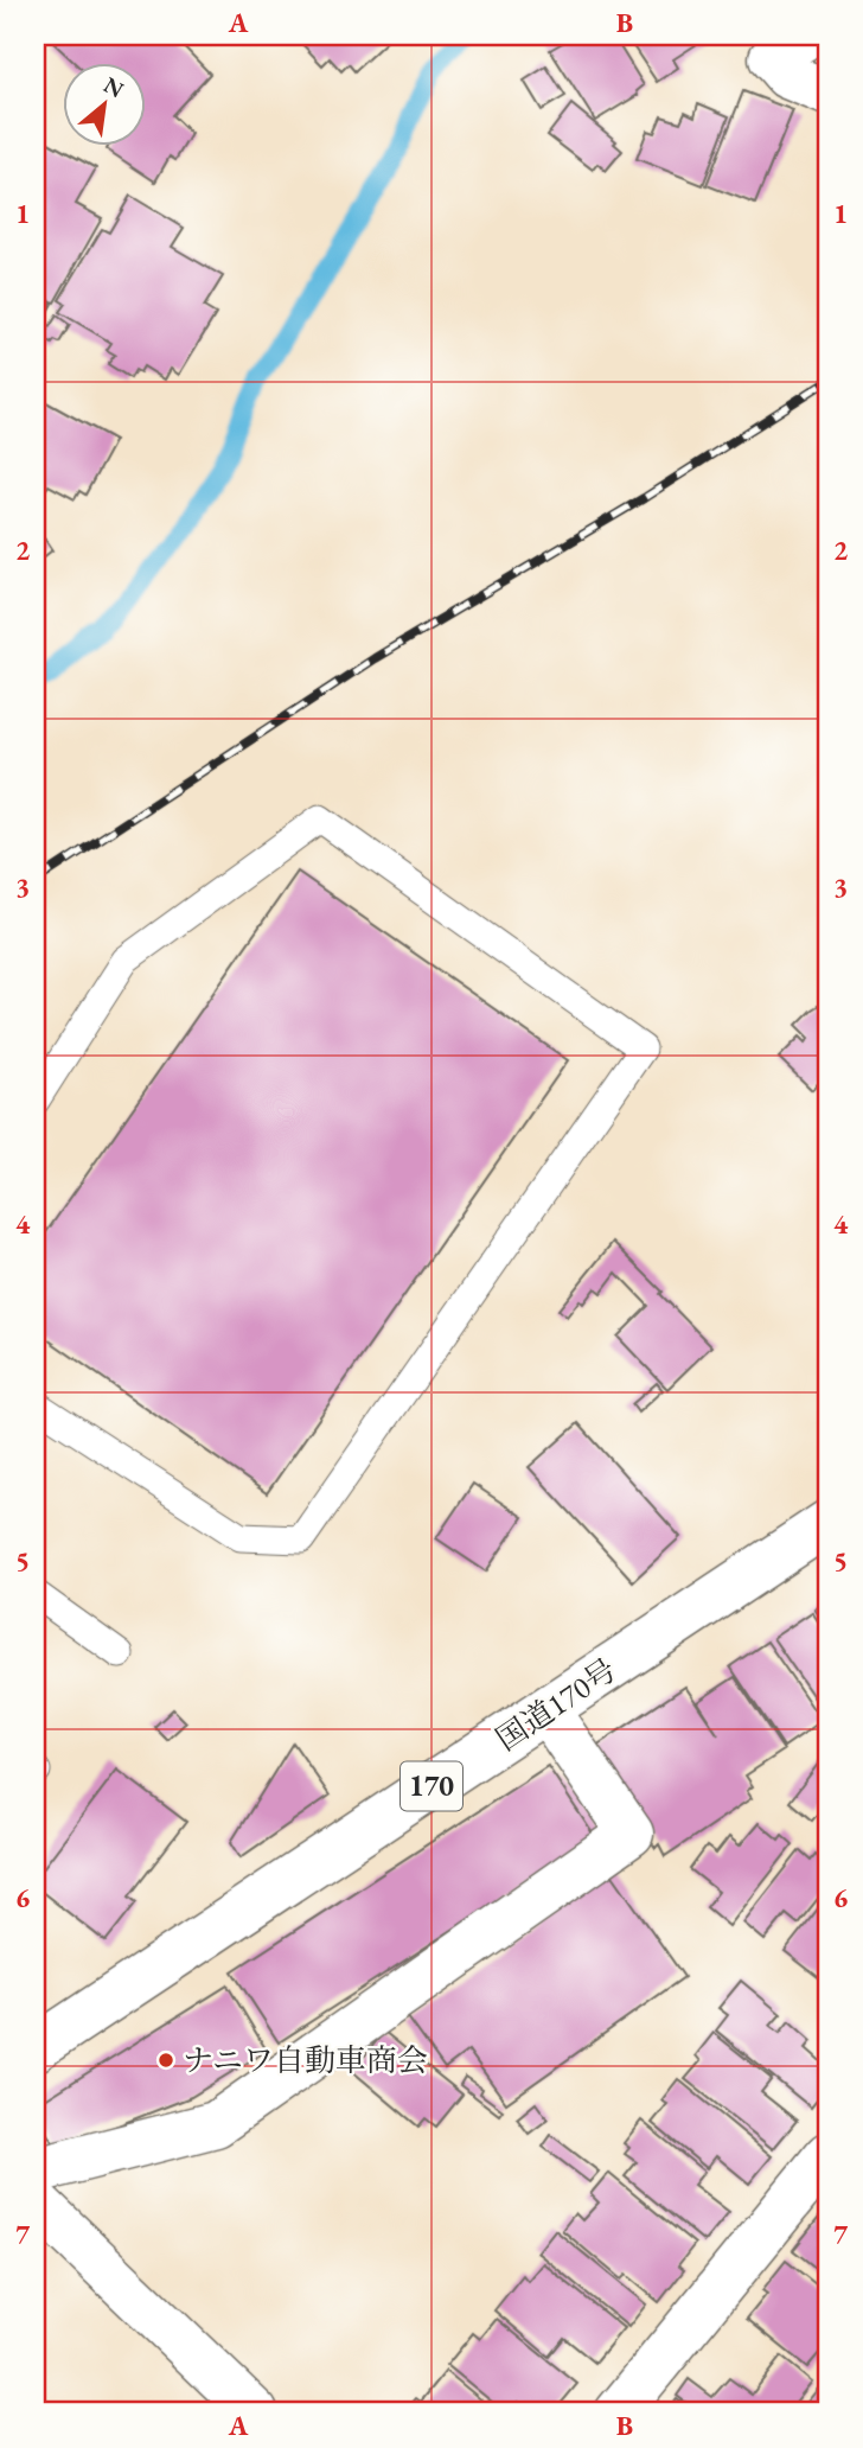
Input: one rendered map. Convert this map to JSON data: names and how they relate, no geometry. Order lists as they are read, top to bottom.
{
  "streets": {
    "main road": ["国道170号", "170"]
  },
  "places": ["ナニワ自動車商会"],
  "north": "top right",
  "grid": {
    "columns": ["A", "B"],
    "rows": [
      "1",
      "2",
      "3",
      "4",
      "5",
      "6",
      "7"
    ]
  }
}
